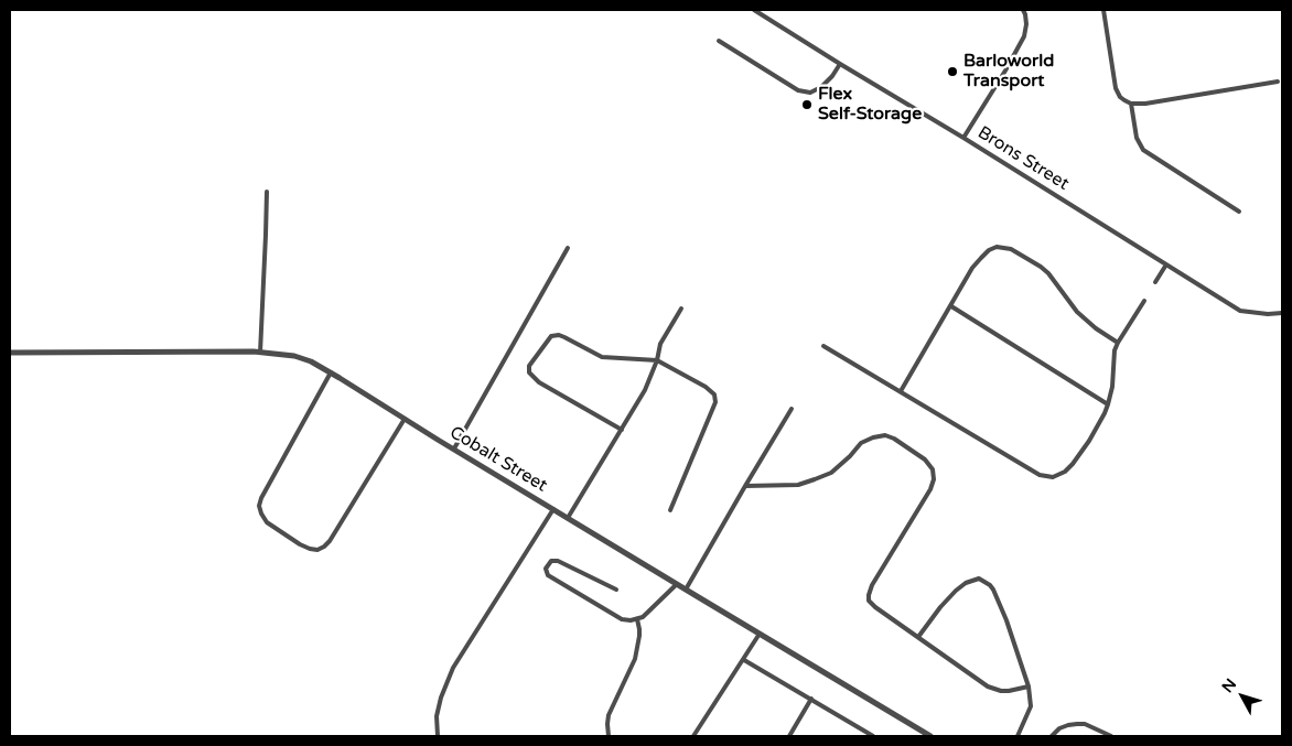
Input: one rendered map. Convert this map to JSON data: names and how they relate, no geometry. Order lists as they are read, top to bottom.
{
  "streets": {
    "street": ["Cobalt Street"],
    "lane": ["Brons Street"]
  },
  "places": ["Barloworld Transport", "Flex Self-Storage"],
  "north": "top left"
}
